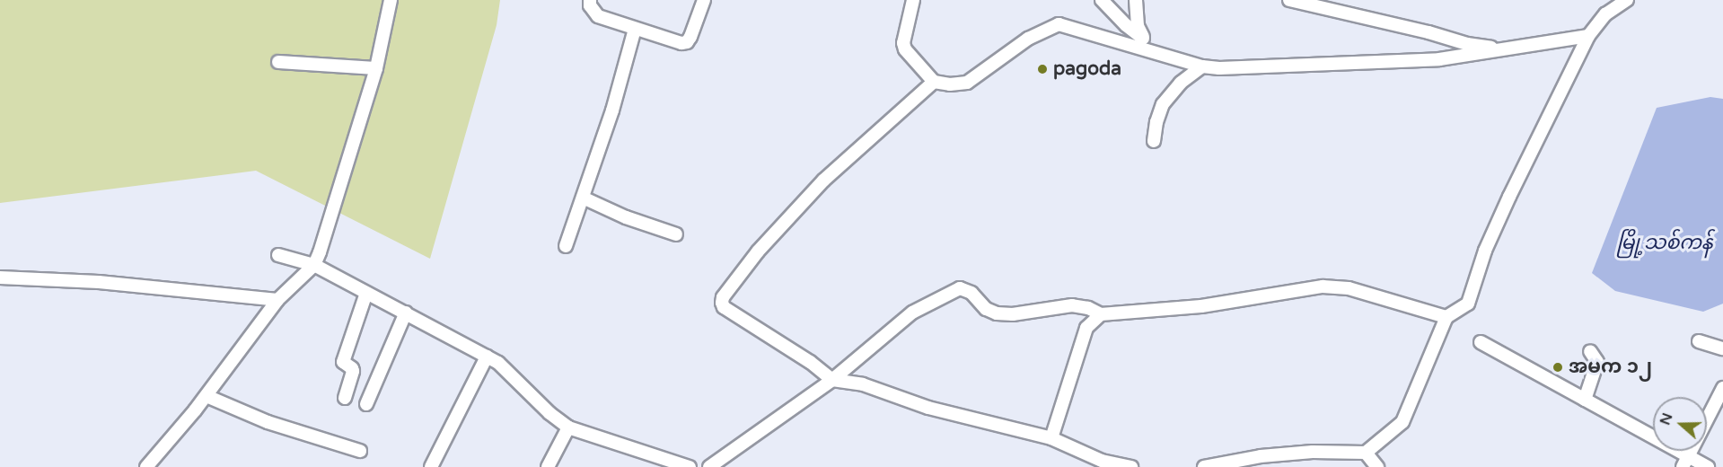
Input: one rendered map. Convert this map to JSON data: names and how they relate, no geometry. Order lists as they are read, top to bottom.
{
  "water": ["မြို့သစ်ကန်"],
  "places": ["pagoda", "အမက ၁၂"],
  "north": "left"
}
